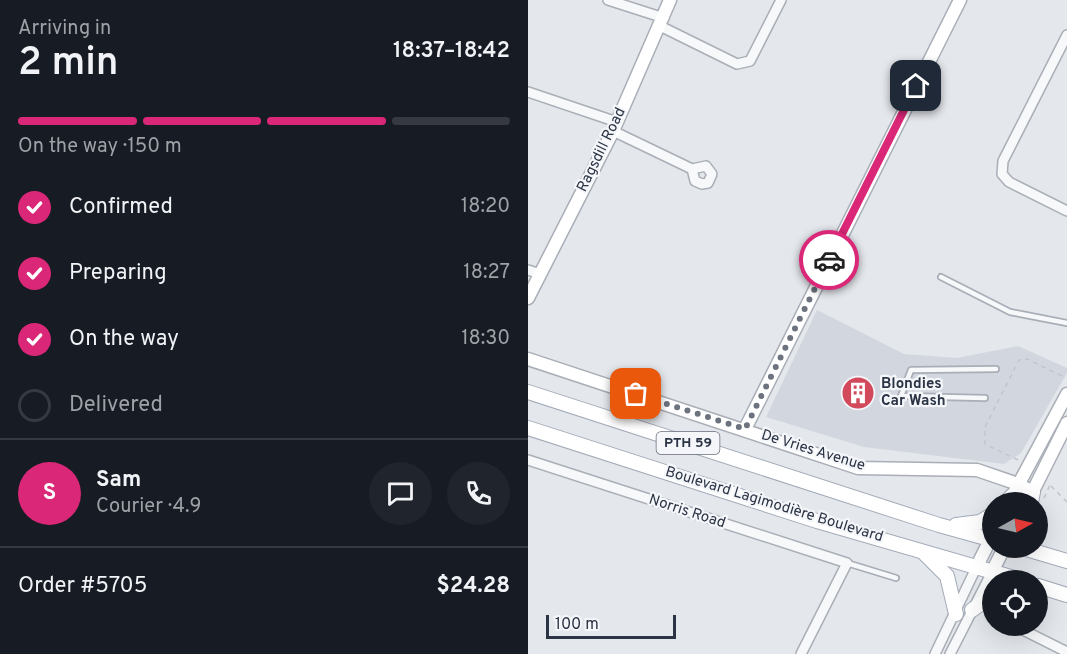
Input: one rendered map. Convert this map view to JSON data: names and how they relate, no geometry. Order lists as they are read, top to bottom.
{
  "streets": {
    "main road": ["PTH 59", "Boulevard Lagimodière Boulevard"],
    "street": ["Ragsdill Road", "De Vries Avenue", "Norris Road"]
  },
  "places": {
    "building": ["Blondies Car Wash"]
  },
  "scale_bar": "100 m",
  "north": "right",
  "page": {
    "heading": ["2 min", "Arriving in", "18:37–18:42"],
    "panel": [
      "Sam",
      "Courier · 4.9",
      "Order #5705",
      "$24.28"
    ],
    "bar": "On the way · 150 m",
    "list": [
      ["Confirmed", "18:20"],
      ["Preparing", "18:27"],
      ["On the way", "18:30"],
      "Delivered"
    ],
    "round": "S",
    "scale": "100 m"
  }
}
